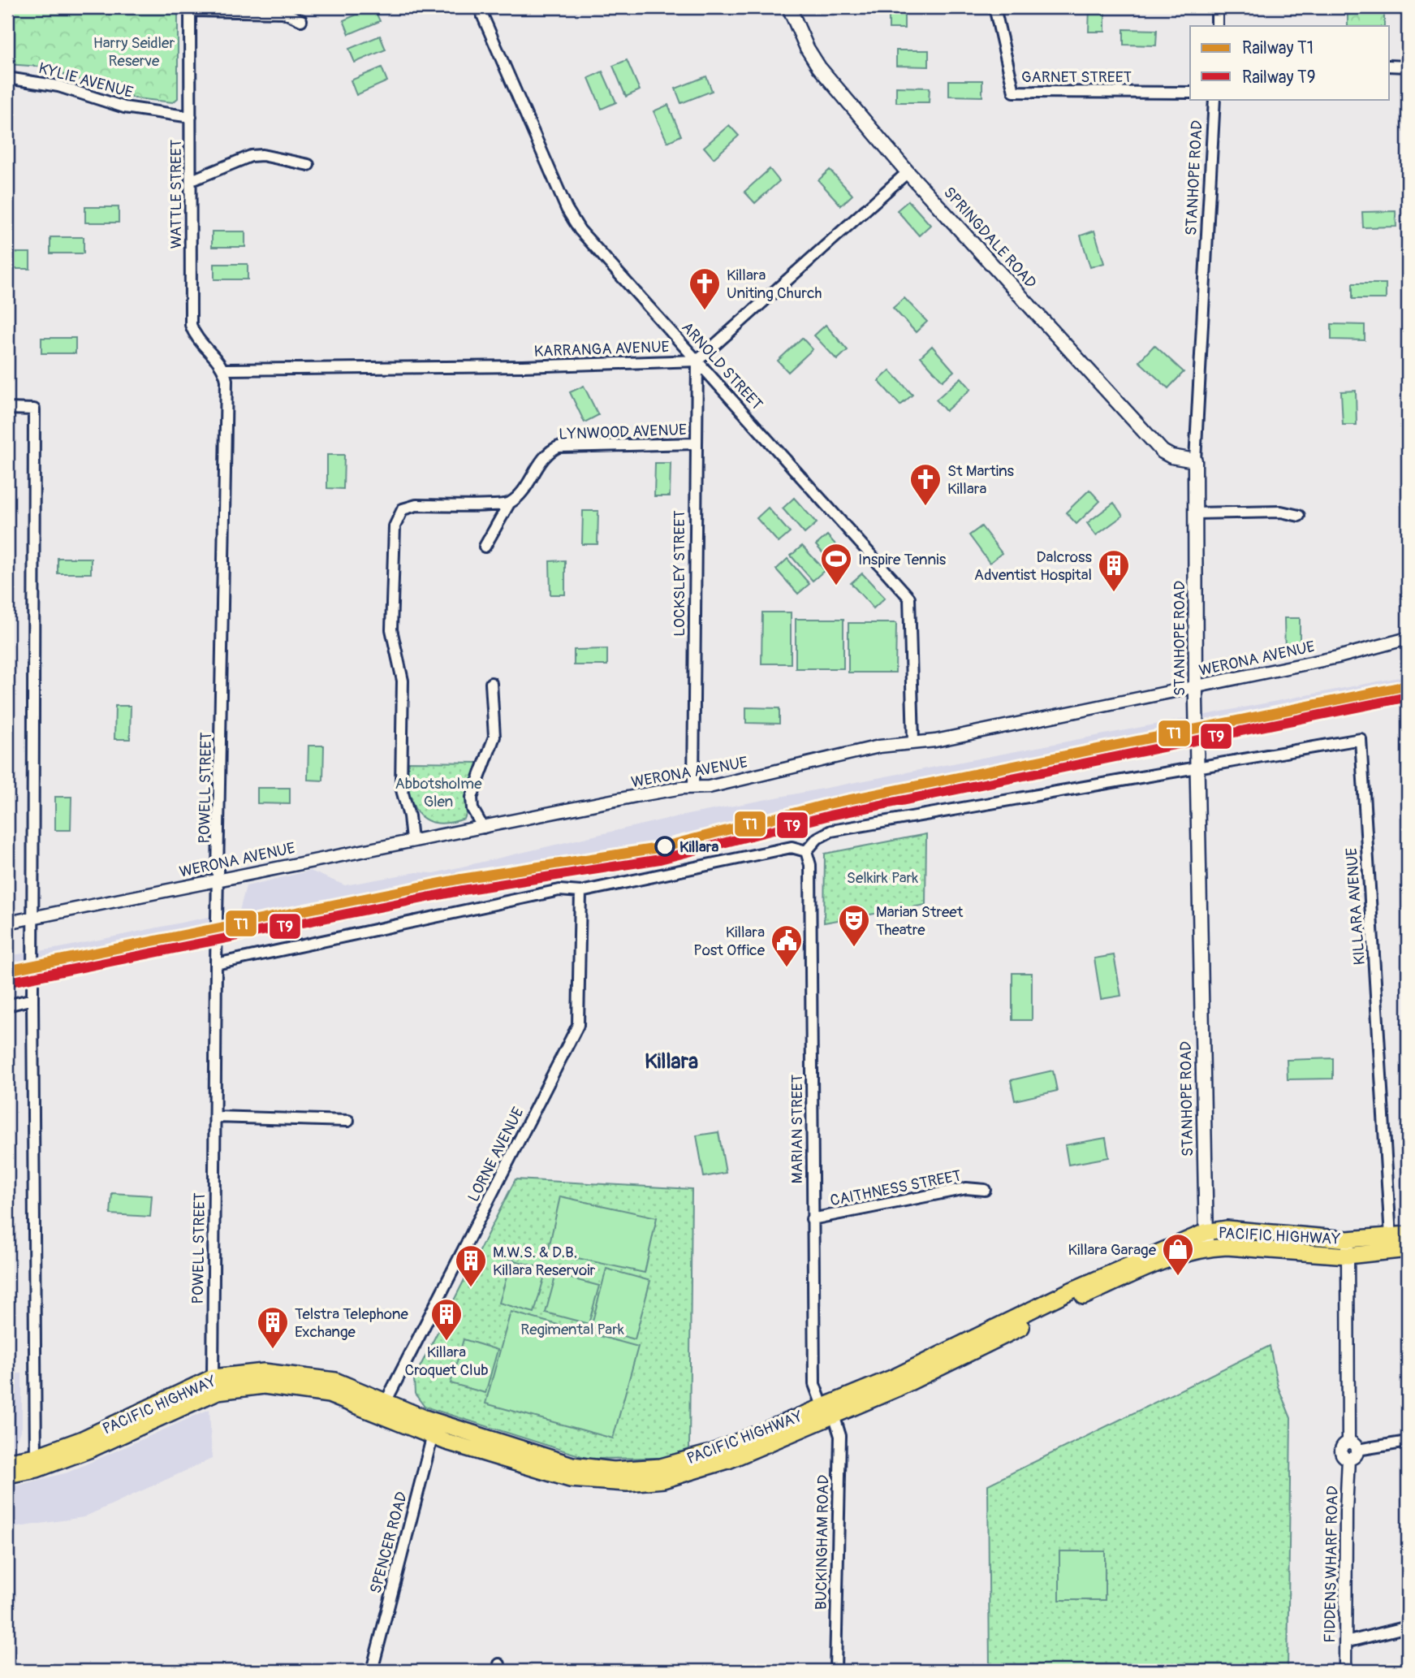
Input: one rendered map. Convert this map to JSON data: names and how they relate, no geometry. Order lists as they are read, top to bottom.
{
  "streets": {
    "highway": ["PACIFIC HIGHWAY"],
    "main road": ["STANHOPE ROAD", "SPRINGDALE ROAD"],
    "street": [
      "GARNET STREET",
      "KYLIE AVENUE",
      "WATTLE STREET",
      "KARRANGA AVENUE",
      "ARNOLD STREET",
      "LYNWOOD AVENUE",
      "LOCKSLEY STREET",
      "WERONA AVENUE",
      "POWELL STREET",
      "KILLARA AVENUE",
      "MARIAN STREET",
      "LORNE AVENUE",
      "CAITHNESS STREET",
      "SPENCER ROAD",
      "BUCKINGHAM ROAD",
      "FIDDENS WHARF ROAD"
    ]
  },
  "crossings": [
    ["KYLIE AVENUE", "WATTLE STREET"],
    ["STANHOPE ROAD", "SPRINGDALE ROAD"],
    ["STANHOPE ROAD", "WERONA AVENUE"],
    ["STANHOPE ROAD", "KILLARA AVENUE"],
    ["STANHOPE ROAD", "PACIFIC HIGHWAY"],
    ["WATTLE STREET", "KARRANGA AVENUE"],
    ["WATTLE STREET", "POWELL STREET"],
    ["KARRANGA AVENUE", "ARNOLD STREET"],
    ["KARRANGA AVENUE", "LOCKSLEY STREET"],
    ["KARRANGA AVENUE", "POWELL STREET"],
    ["ARNOLD STREET", "LOCKSLEY STREET"],
    ["ARNOLD STREET", "WERONA AVENUE"],
    ["LYNWOOD AVENUE", "LOCKSLEY STREET"],
    ["LOCKSLEY STREET", "WERONA AVENUE"],
    ["WERONA AVENUE", "POWELL STREET"],
    ["POWELL STREET", "PACIFIC HIGHWAY"],
    ["KILLARA AVENUE", "PACIFIC HIGHWAY"],
    ["MARIAN STREET", "CAITHNESS STREET"],
    ["MARIAN STREET", "PACIFIC HIGHWAY"],
    ["MARIAN STREET", "BUCKINGHAM ROAD"],
    ["LORNE AVENUE", "PACIFIC HIGHWAY"],
    ["PACIFIC HIGHWAY", "SPENCER ROAD"],
    ["PACIFIC HIGHWAY", "BUCKINGHAM ROAD"]
  ],
  "districts": ["Killara"],
  "parks": [
    "Harry Seidler Reserve",
    "Abbotsholme Glen",
    "Selkirk Park",
    "Regimental Park"
  ],
  "places": {
    "church": ["Killara Uniting Church", "St Martins Killara"],
    "sports": ["Inspire Tennis"],
    "building": [
      "Dalcross Adventist Hospital",
      "M.W.S. & D.B. Killara Reservoir",
      "Killara Croquet Club",
      "Telstra Telephone Exchange"
    ],
    "other": ["Killara"],
    "theatre": ["Marian Street Theatre"],
    "public building": ["Killara Post Office"],
    "shop": ["Killara Garage"]
  },
  "lines": ["rail line T1", "rail line T9"],
  "legend": ["Railway T1", "Railway T9"]
}
